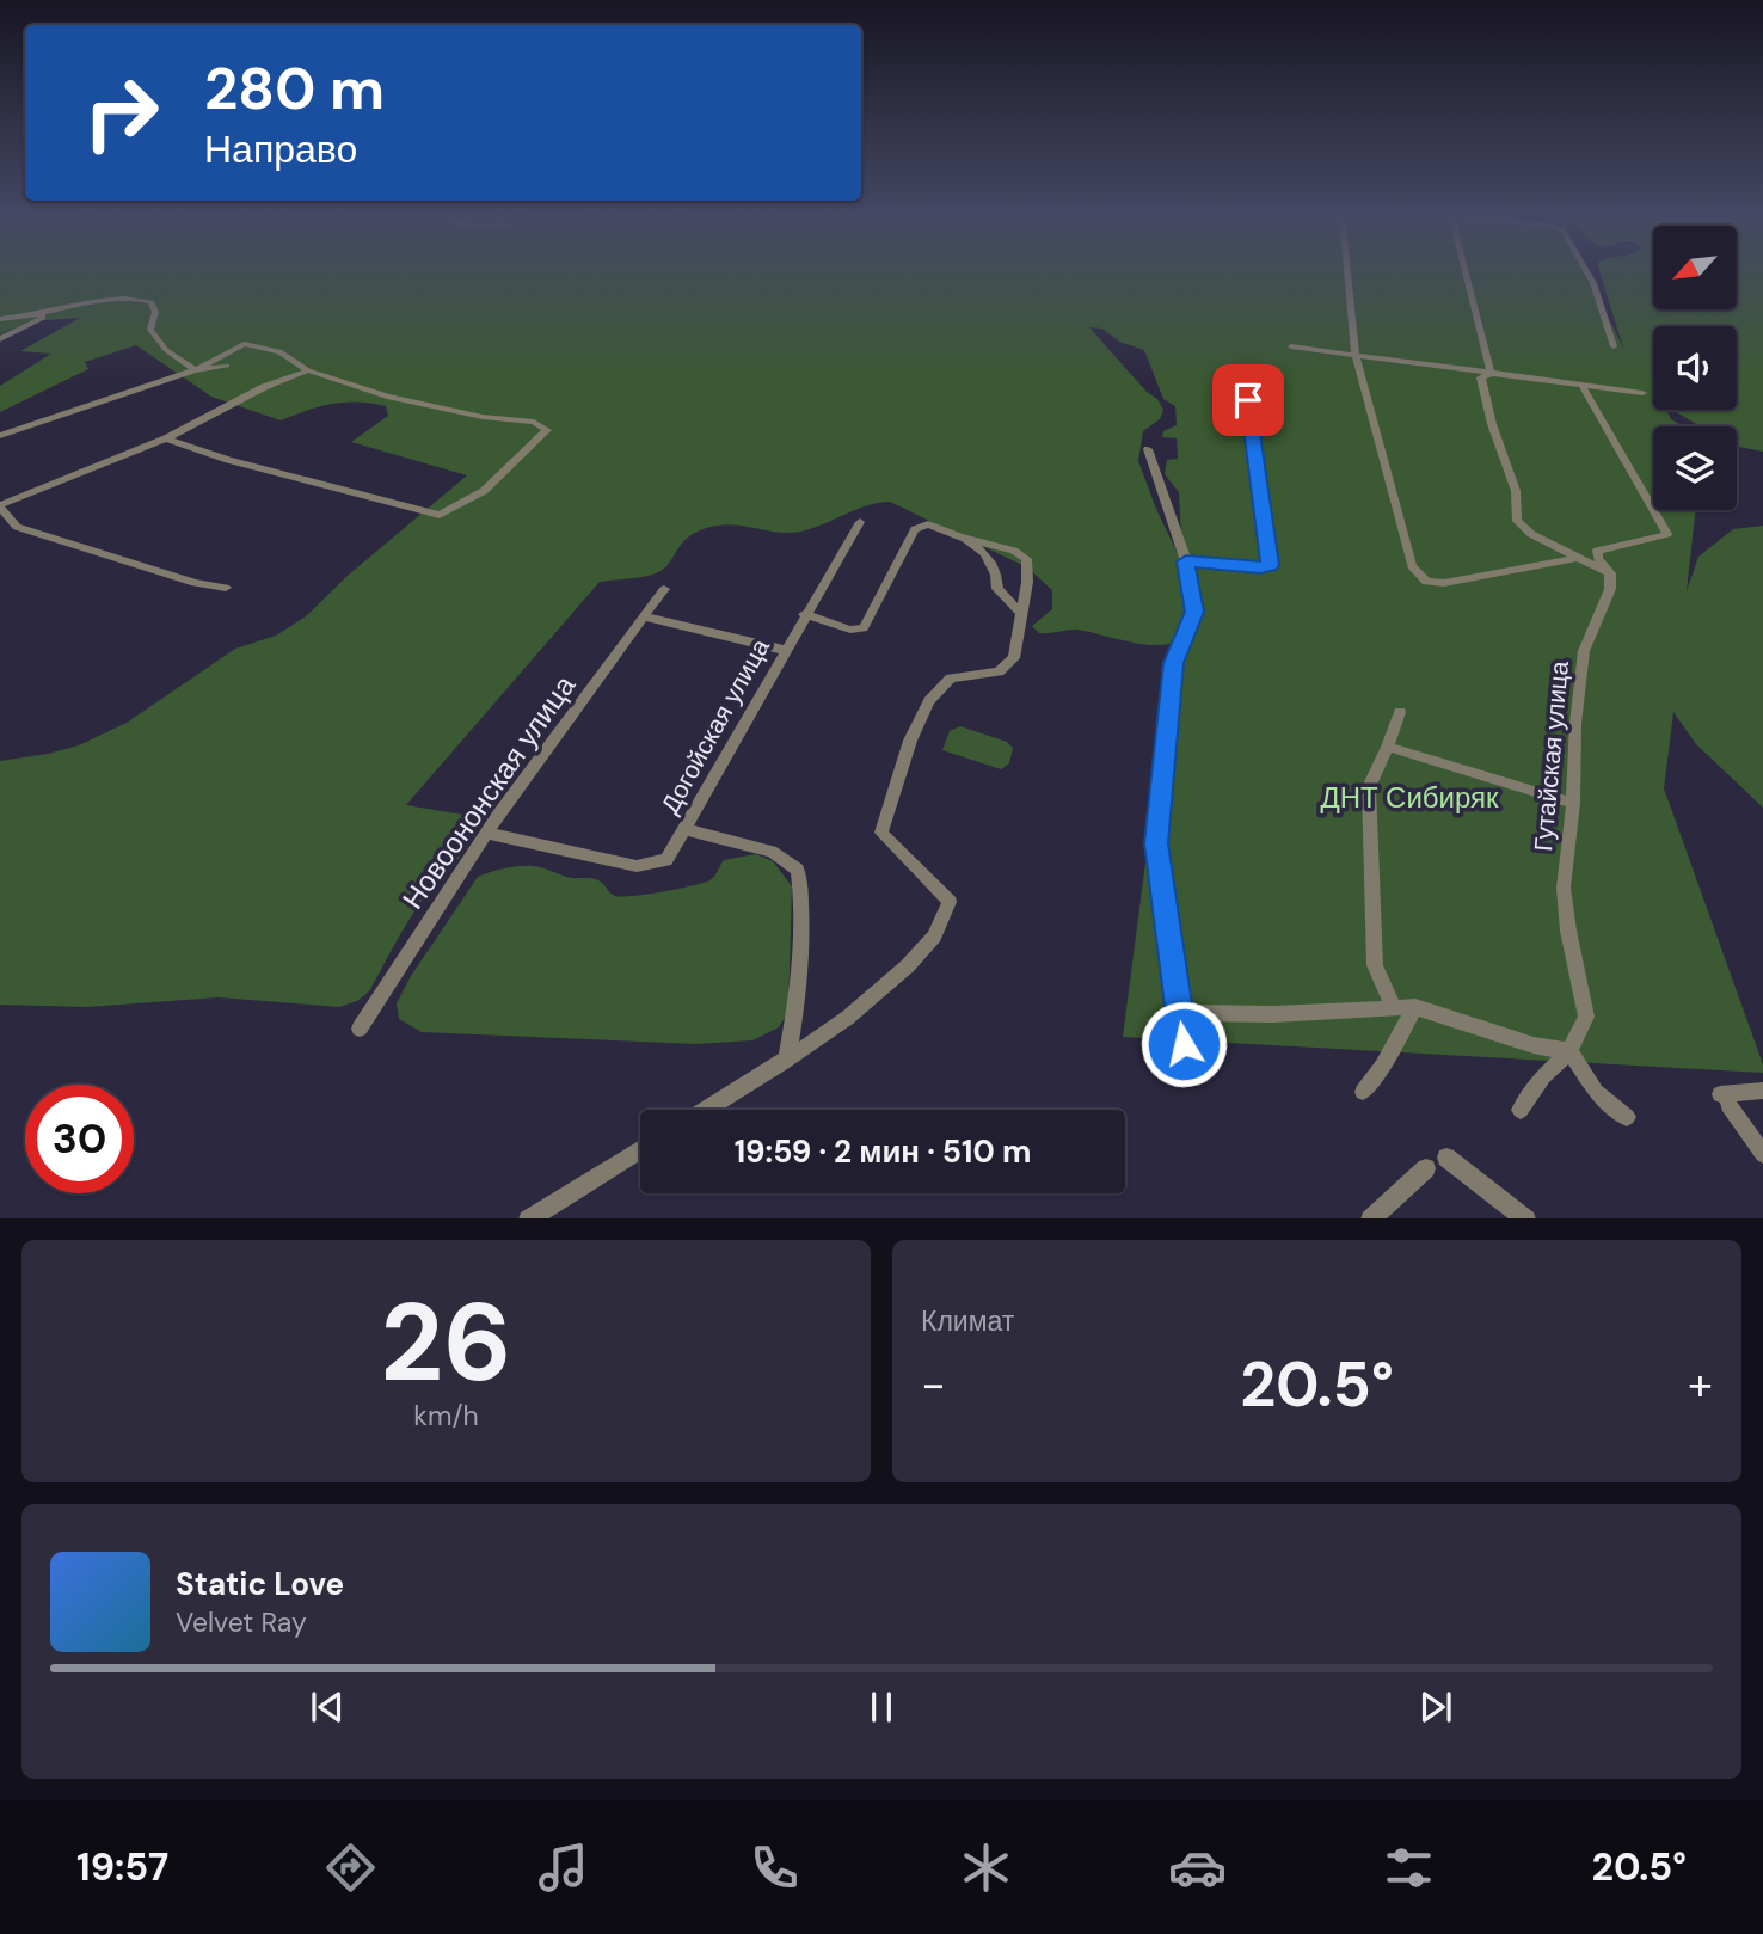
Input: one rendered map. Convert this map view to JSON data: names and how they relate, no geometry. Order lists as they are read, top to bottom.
{
  "streets": {
    "street": ["Догойская улица", "Гутайская улица", "Новоононская улица"]
  },
  "crossings": [
    ["Догойская улица", "Новоононская улица"]
  ],
  "parks": ["ДНТ Сибиряк"],
  "north": "bottom left",
  "page": {
    "turn": ["280 m", "Направо"],
    "limit": "30",
    "trip": "19:59 · 2 мин · 510 m",
    "tile": [
      ["26", "km/h"],
      "Климат"
    ],
    "heat": ["−", "20.5°", "+"],
    "song": ["Static Love", "Velvet Ray"],
    "tabs": ["19:57", "20.5°"]
  }
}
